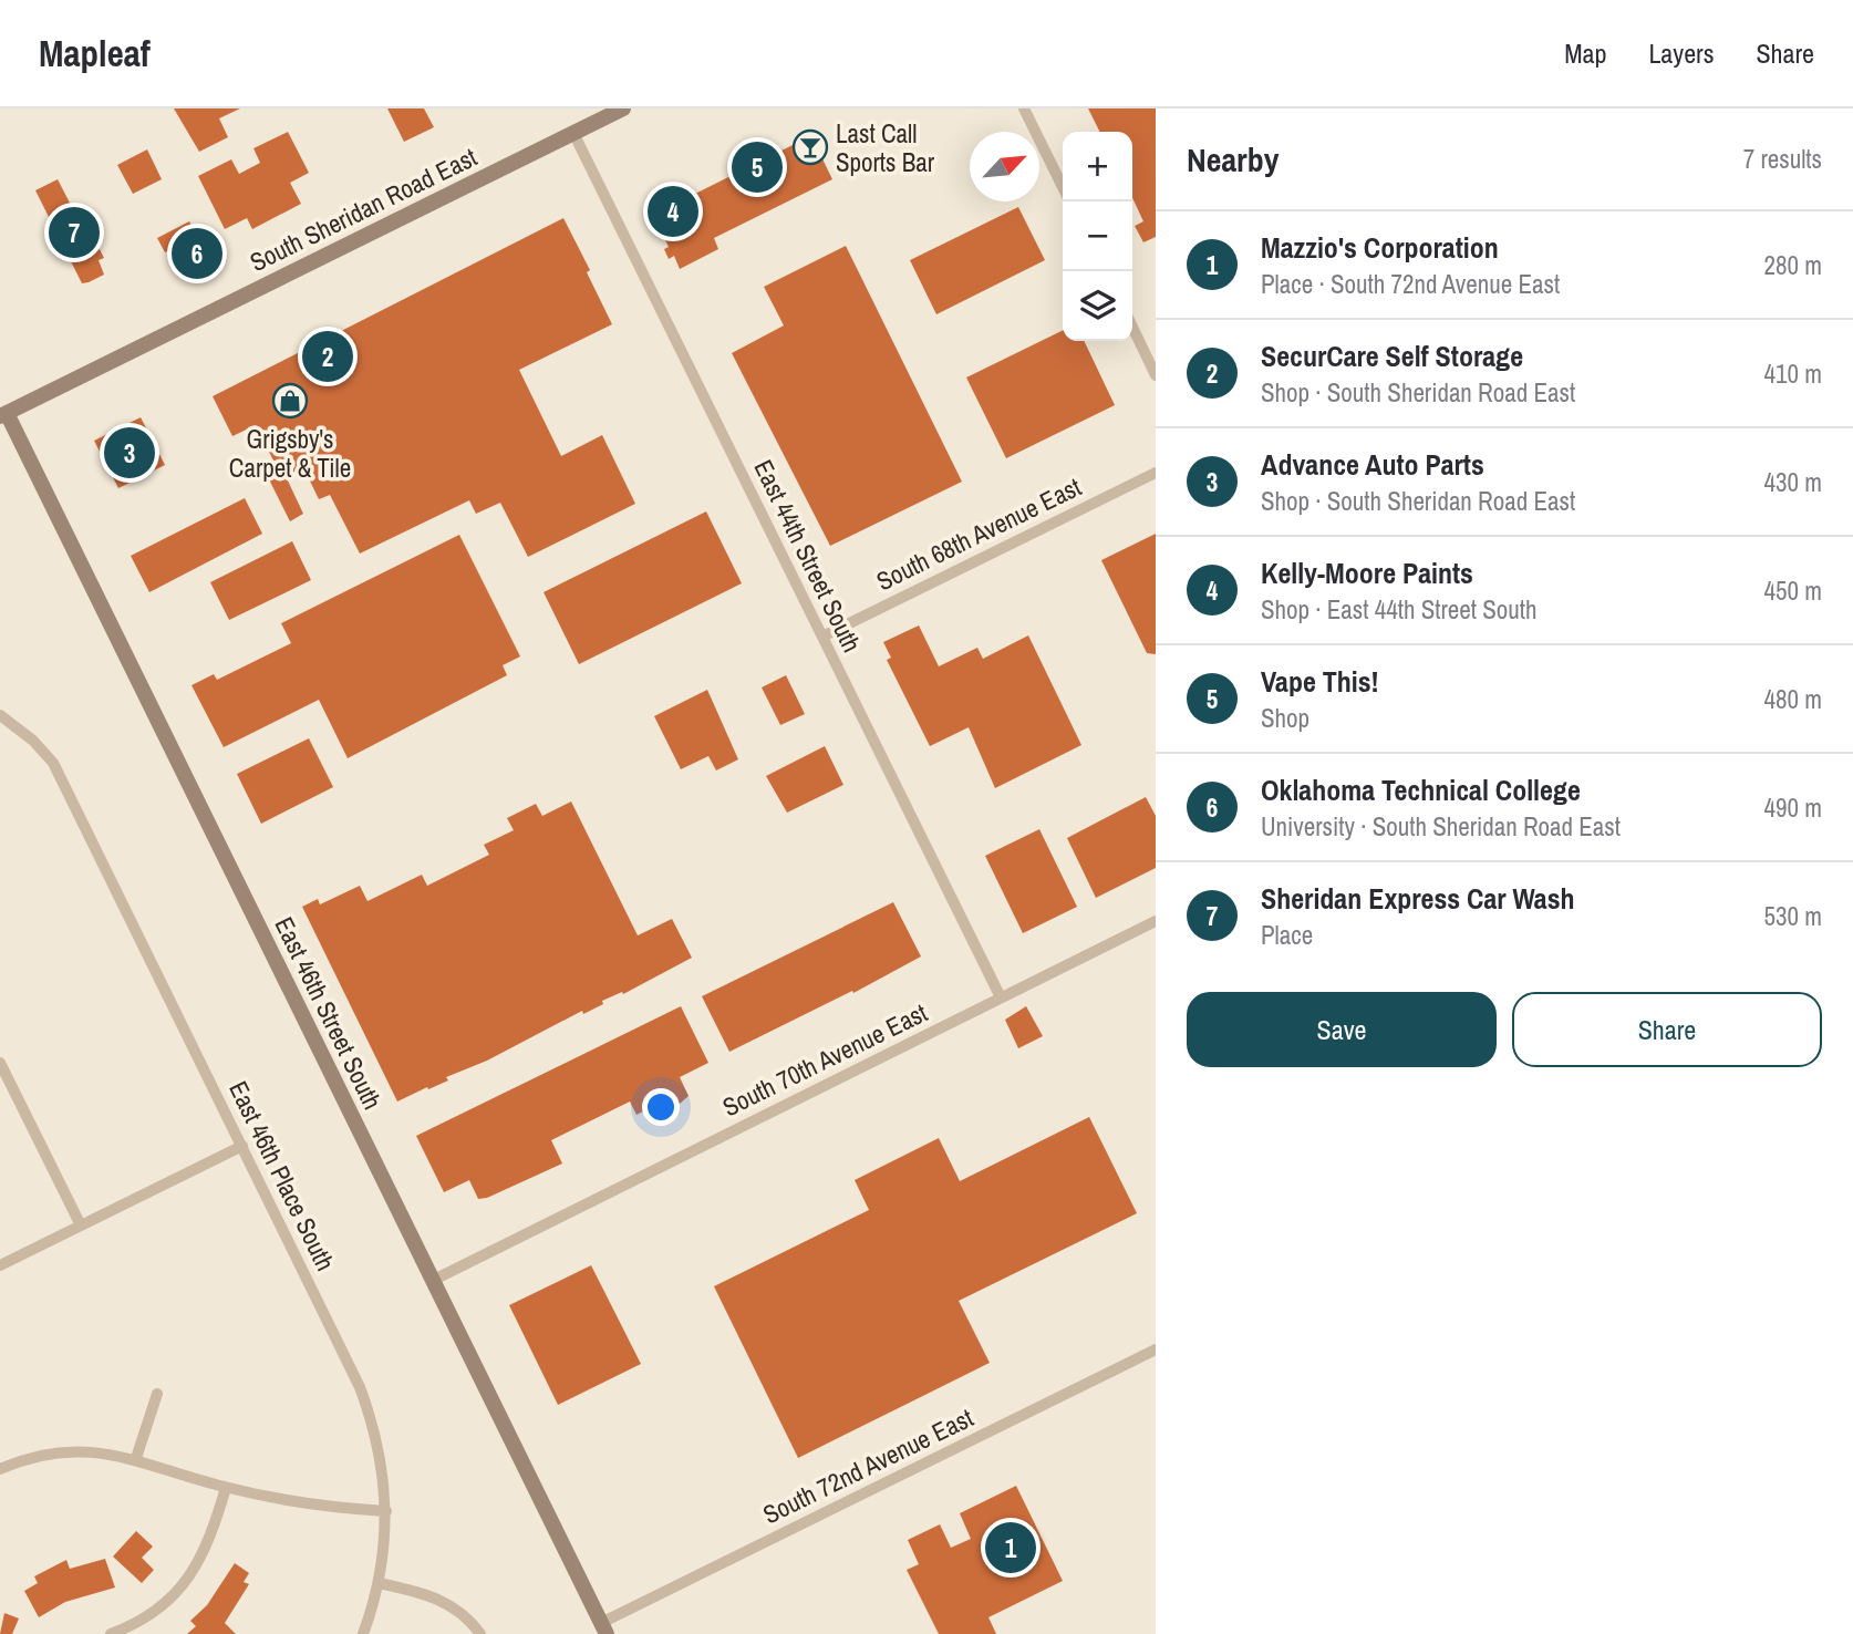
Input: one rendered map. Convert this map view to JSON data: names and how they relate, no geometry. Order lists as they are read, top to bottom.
{
  "streets": {
    "street": [
      "South Sheridan Road East",
      "South 68th Avenue East",
      "East 44th Street South",
      "East 46th Street South",
      "South 70th Avenue East",
      "East 46th Place South",
      "South 72nd Avenue East"
    ]
  },
  "crossings": [
    ["South Sheridan Road East", "East 44th Street South"],
    ["South Sheridan Road East", "East 46th Street South"],
    ["South 68th Avenue East", "East 44th Street South"],
    ["East 44th Street South", "South 70th Avenue East"],
    ["East 46th Street South", "South 70th Avenue East"],
    ["East 46th Street South", "South 72nd Avenue East"]
  ],
  "places": {
    "bar": ["Last Call Sports Bar"],
    "shop": ["Grigsby's Carpet & Tile"]
  },
  "north": "top right",
  "page": {
    "header": "Mapleaf",
    "nav": ["Map", "Layers", "Share"],
    "heading": ["Nearby", "7 results"],
    "map_buttons": ["+", "−"],
    "pins": [
      "5",
      "4",
      "7",
      "6",
      "2",
      "3",
      "1"
    ],
    "list": [
      {
        "mark": "1",
        "name": "Mazzio's Corporation",
        "note": "Place · South 72nd Avenue East",
        "value": "280 m"
      },
      {
        "mark": "2",
        "name": "SecurCare Self Storage",
        "note": "Shop · South Sheridan Road East",
        "value": "410 m"
      },
      {
        "mark": "3",
        "name": "Advance Auto Parts",
        "note": "Shop · South Sheridan Road East",
        "value": "430 m"
      },
      {
        "mark": "4",
        "name": "Kelly-Moore Paints",
        "note": "Shop · East 44th Street South",
        "value": "450 m"
      },
      {
        "mark": "5",
        "name": "Vape This!",
        "note": "Shop",
        "value": "480 m"
      },
      {
        "mark": "6",
        "name": "Oklahoma Technical College",
        "note": "University · South Sheridan Road East",
        "value": "490 m"
      },
      {
        "mark": "7",
        "name": "Sheridan Express Car Wash",
        "note": "Place",
        "value": "530 m"
      }
    ],
    "buttons": ["Save", "Share"]
  }
}
